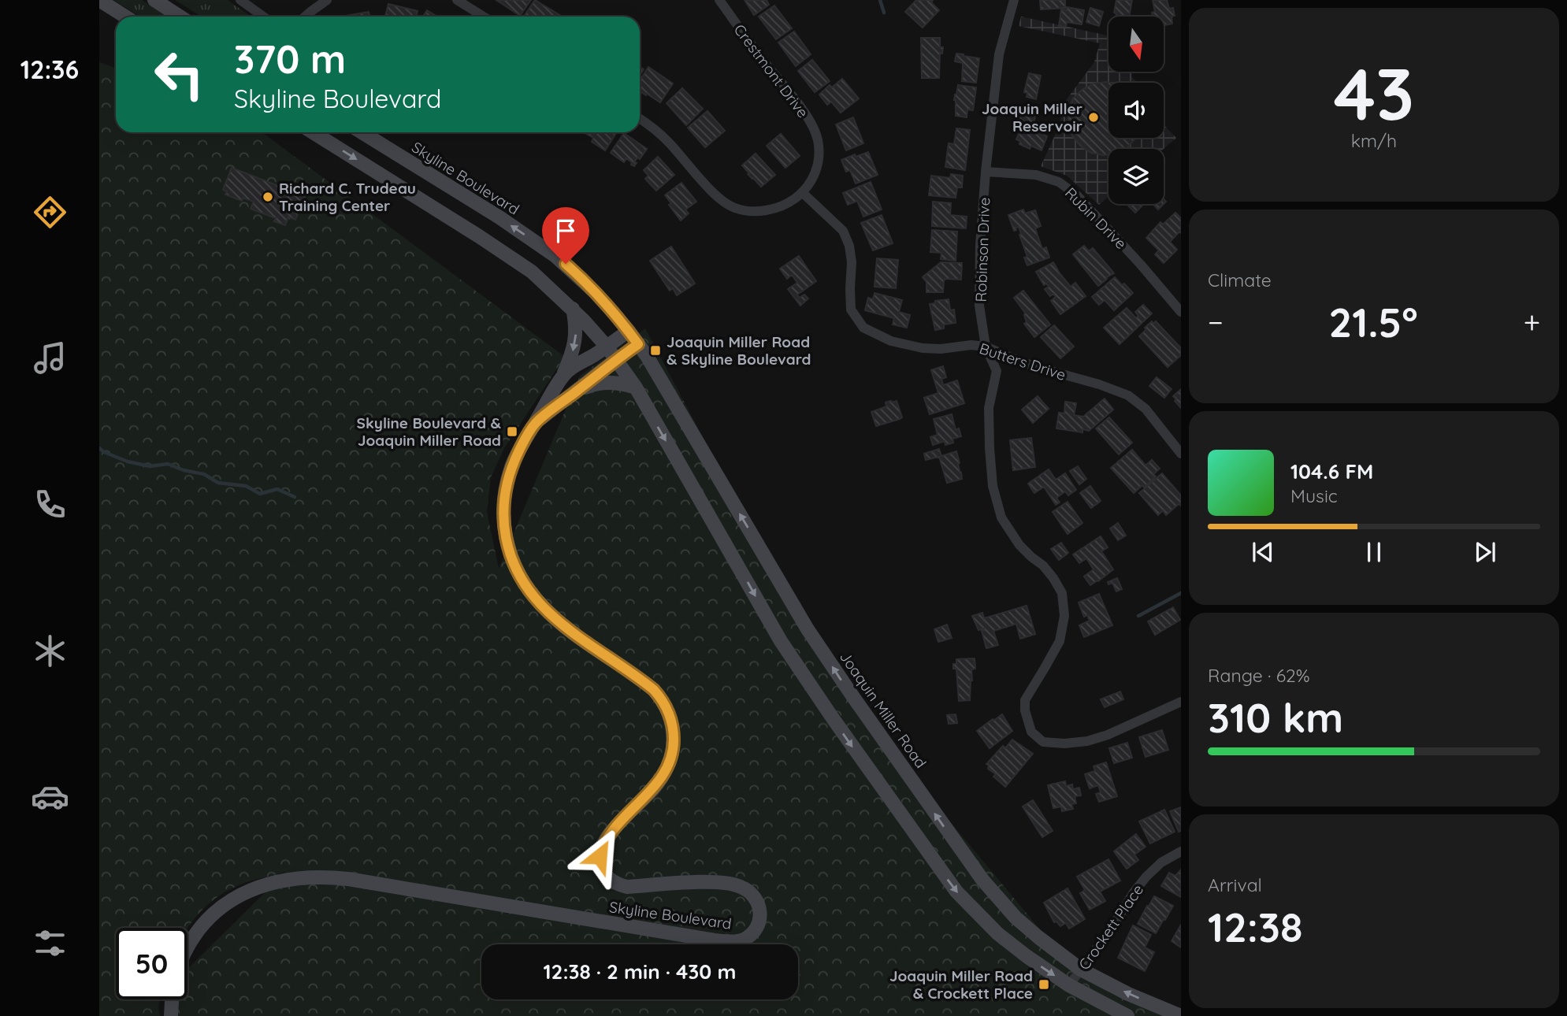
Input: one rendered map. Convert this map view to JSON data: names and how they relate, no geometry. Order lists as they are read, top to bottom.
{
  "streets": {
    "main road": ["Skyline Boulevard", "Joaquin Miller Road"],
    "street": [
      "Crestmont Drive",
      "Rubin Drive",
      "Robinson Drive",
      "Butters Drive",
      "Crockett Place"
    ]
  },
  "crossings": [
    ["Crestmont Drive", "Butters Drive"],
    ["Skyline Boulevard", "Joaquin Miller Road"],
    ["Rubin Drive", "Robinson Drive"],
    ["Robinson Drive", "Butters Drive"],
    ["Joaquin Miller Road", "Crockett Place"]
  ],
  "places": {
    "other": ["Joaquin Miller Reservoir", "Richard C. Trudeau Training Center"],
    "transit": ["Joaquin Miller Road & Skyline Boulevard", "Skyline Boulevard & Joaquin Miller Road", "Joaquin Miller Road & Crockett Place"]
  },
  "north": "bottom",
  "page": {
    "tabs": "12:36",
    "tile": [
      ["43", "km/h"],
      "Climate",
      ["Range · 62%", "310 km"],
      ["Arrival", "12:38"]
    ],
    "turn": ["370 m", "Skyline Boulevard"],
    "heat": ["−", "21.5°", "+"],
    "song": ["104.6 FM", "Music"],
    "limit": "50",
    "trip": "12:38 · 2 min · 430 m"
  }
}
